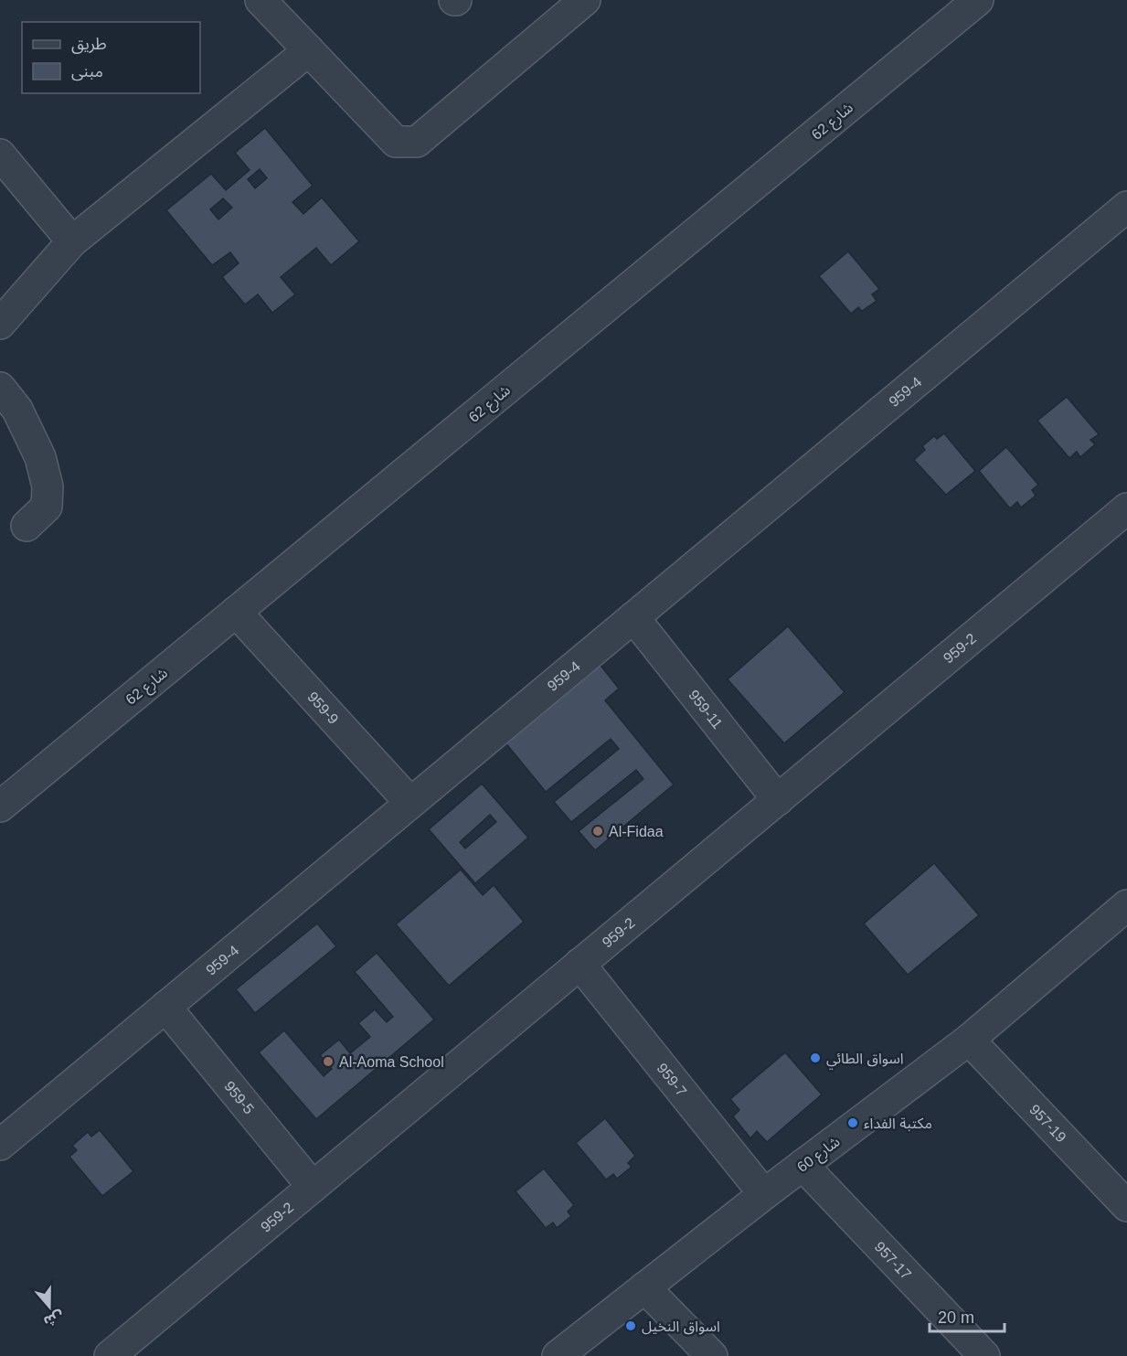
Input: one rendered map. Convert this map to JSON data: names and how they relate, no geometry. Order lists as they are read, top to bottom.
{
  "streets": {
    "street": [
      "شارع 62",
      "959-4",
      "959-2",
      "959-9",
      "959-11",
      "959-7",
      "959-5",
      "957-19",
      "شارع 60",
      "957-17"
    ]
  },
  "crossings": [
    ["شارع 62", "959-9"],
    ["959-4", "959-9"],
    ["959-4", "959-11"],
    ["959-4", "959-5"],
    ["959-2", "959-11"],
    ["959-2", "959-7"],
    ["959-2", "959-5"],
    ["959-7", "شارع 60"],
    ["957-19", "شارع 60"],
    ["شارع 60", "957-17"]
  ],
  "places": [
    "Al-Fidaa",
    "اسواق الطائي",
    "Al-Aoma School",
    "مكتبة الفداء",
    "اسواق النخيل"
  ],
  "legend": ["طريق", "مبنى"],
  "scale_bar": "20 m",
  "north": "bottom"
}
